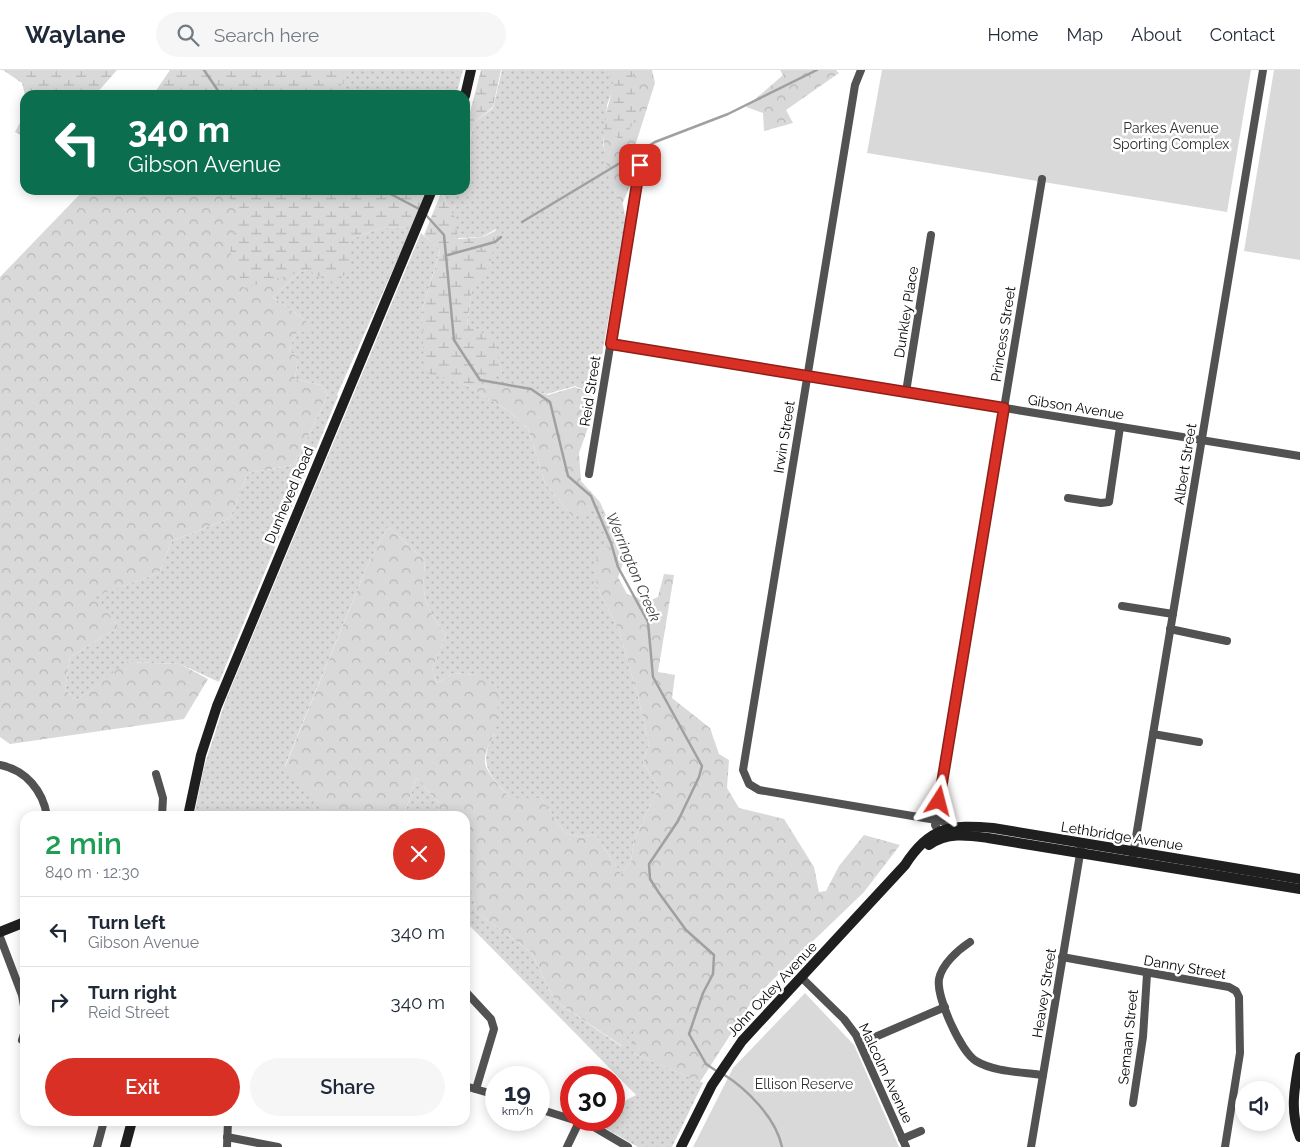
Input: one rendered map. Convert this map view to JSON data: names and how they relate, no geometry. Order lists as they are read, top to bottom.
{
  "streets": {
    "street": [
      "Dunkley Place",
      "Princess Street",
      "Reid Street",
      "Gibson Avenue",
      "Irwin Street",
      "Albert Street",
      "Dunheved Road",
      "Lethbridge Avenue",
      "Danny Street",
      "John Oxley Avenue",
      "Heavey Street",
      "Semaan Street",
      "Malcolm Avenue"
    ]
  },
  "crossings": [
    ["Dunkley Place", "Gibson Avenue"],
    ["Princess Street", "Gibson Avenue"],
    ["Princess Street", "Irwin Street"],
    ["Princess Street", "Lethbridge Avenue"],
    ["Princess Street", "John Oxley Avenue"],
    ["Reid Street", "Gibson Avenue"],
    ["Gibson Avenue", "Irwin Street"],
    ["Gibson Avenue", "Albert Street"],
    ["Albert Street", "Lethbridge Avenue"],
    ["Lethbridge Avenue", "John Oxley Avenue"],
    ["Lethbridge Avenue", "Heavey Street"],
    ["Danny Street", "Heavey Street"],
    ["Danny Street", "Semaan Street"],
    ["John Oxley Avenue", "Malcolm Avenue"]
  ],
  "water": ["Werrington Creek"],
  "parks": ["Parkes Avenue Sporting Complex", "Ellison Reserve"],
  "page": {
    "header": "Waylane",
    "search": "Search here",
    "nav": [
      "Home",
      "Map",
      "About",
      "Contact"
    ],
    "turn": ["340 m", "Gibson Avenue"],
    "heading": ["2 min", "840 m · 12:30"],
    "list": [
      {
        "name": "Turn left",
        "note": "Gibson Avenue",
        "value": "340 m"
      },
      {
        "name": "Turn right",
        "note": "Reid Street",
        "value": "340 m"
      }
    ],
    "buttons": ["Exit", "Share"],
    "speed": "19 km/h",
    "limit": "30"
  }
}
